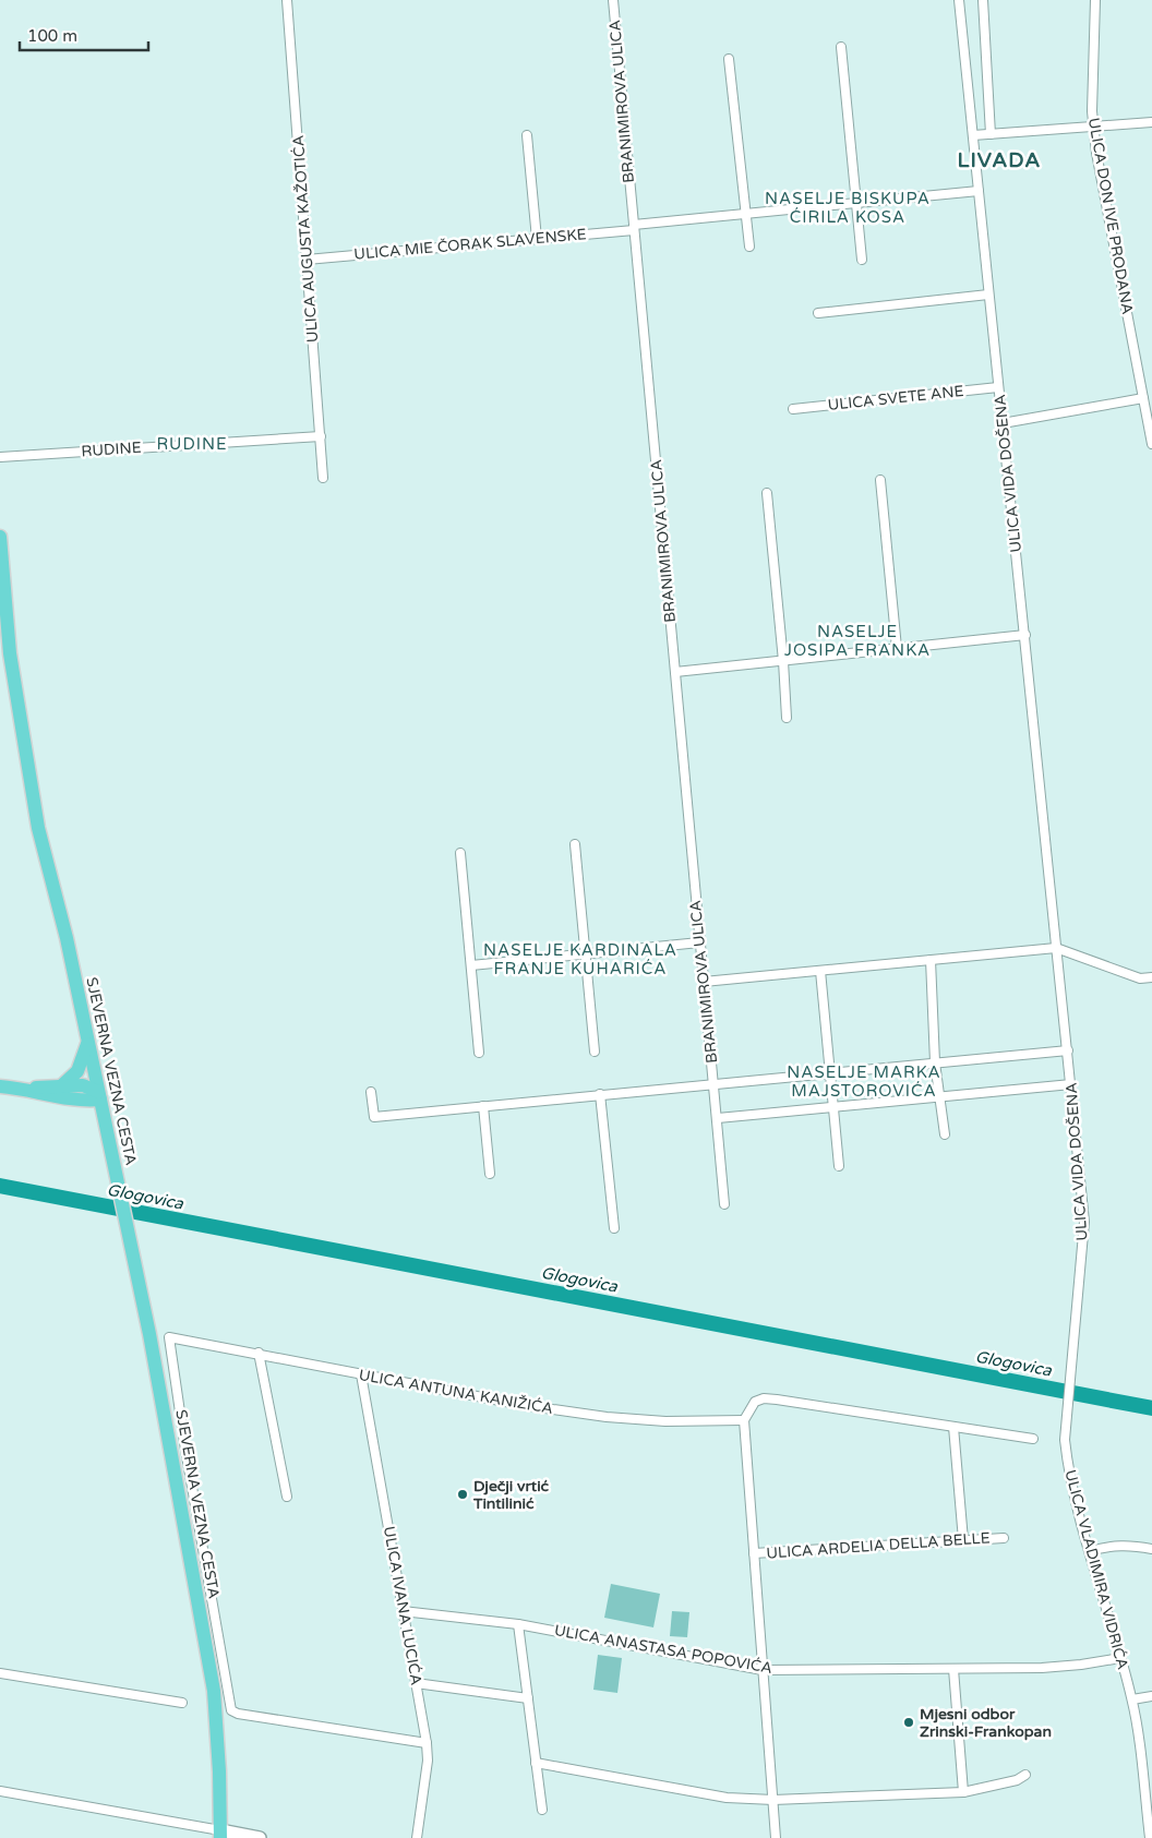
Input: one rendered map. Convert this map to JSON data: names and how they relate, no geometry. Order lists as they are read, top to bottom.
{
  "streets": {
    "main road": ["SJEVERNA VEZNA CESTA"],
    "street": [
      "BRANIMIROVA ULICA",
      "ULICA DON IVE PRODANA",
      "ULICA AUGUSTA KAŽOTIĆA",
      "ULICA MIE ČORAK SLAVENSKE",
      "ULICA SVETE ANE",
      "RUDINE",
      "ULICA VIDA DOŠENA",
      "ULICA ANTUNA KANIŽIĆA",
      "ULICA ARDELIA DELLA BELLE",
      "ULICA VLADIMIRA VIDRIĆA",
      "ULICA IVANA LUCIĆA",
      "ULICA ANASTASA POPOVIĆA"
    ]
  },
  "crossings": [
    ["BRANIMIROVA ULICA", "ULICA MIE ČORAK SLAVENSKE"],
    ["ULICA AUGUSTA KAŽOTIĆA", "ULICA MIE ČORAK SLAVENSKE"],
    ["ULICA AUGUSTA KAŽOTIĆA", "RUDINE"],
    ["ULICA SVETE ANE", "ULICA VIDA DOŠENA"],
    ["ULICA VIDA DOŠENA", "ULICA VLADIMIRA VIDRIĆA"],
    ["SJEVERNA VEZNA CESTA", "ULICA ANTUNA KANIŽIĆA"],
    ["ULICA ANTUNA KANIŽIĆA", "ULICA IVANA LUCIĆA"],
    ["ULICA VLADIMIRA VIDRIĆA", "ULICA ANASTASA POPOVIĆA"],
    ["ULICA IVANA LUCIĆA", "ULICA ANASTASA POPOVIĆA"]
  ],
  "districts": [
    "LIVADA",
    "NASELJE BISKUPA ĆIRILA KOSA",
    "RUDINE",
    "NASELJE JOSIPA FRANKA",
    "NASELJE KARDINALA FRANJE KUHARIĆA",
    "NASELJE MARKA MAJSTOROVIĆA"
  ],
  "water": ["Glogovica"],
  "places": ["Dječji vrtić Tintilinić", "Mjesni odbor Zrinski-Frankopan"],
  "scale_bar": "100 m"
}
